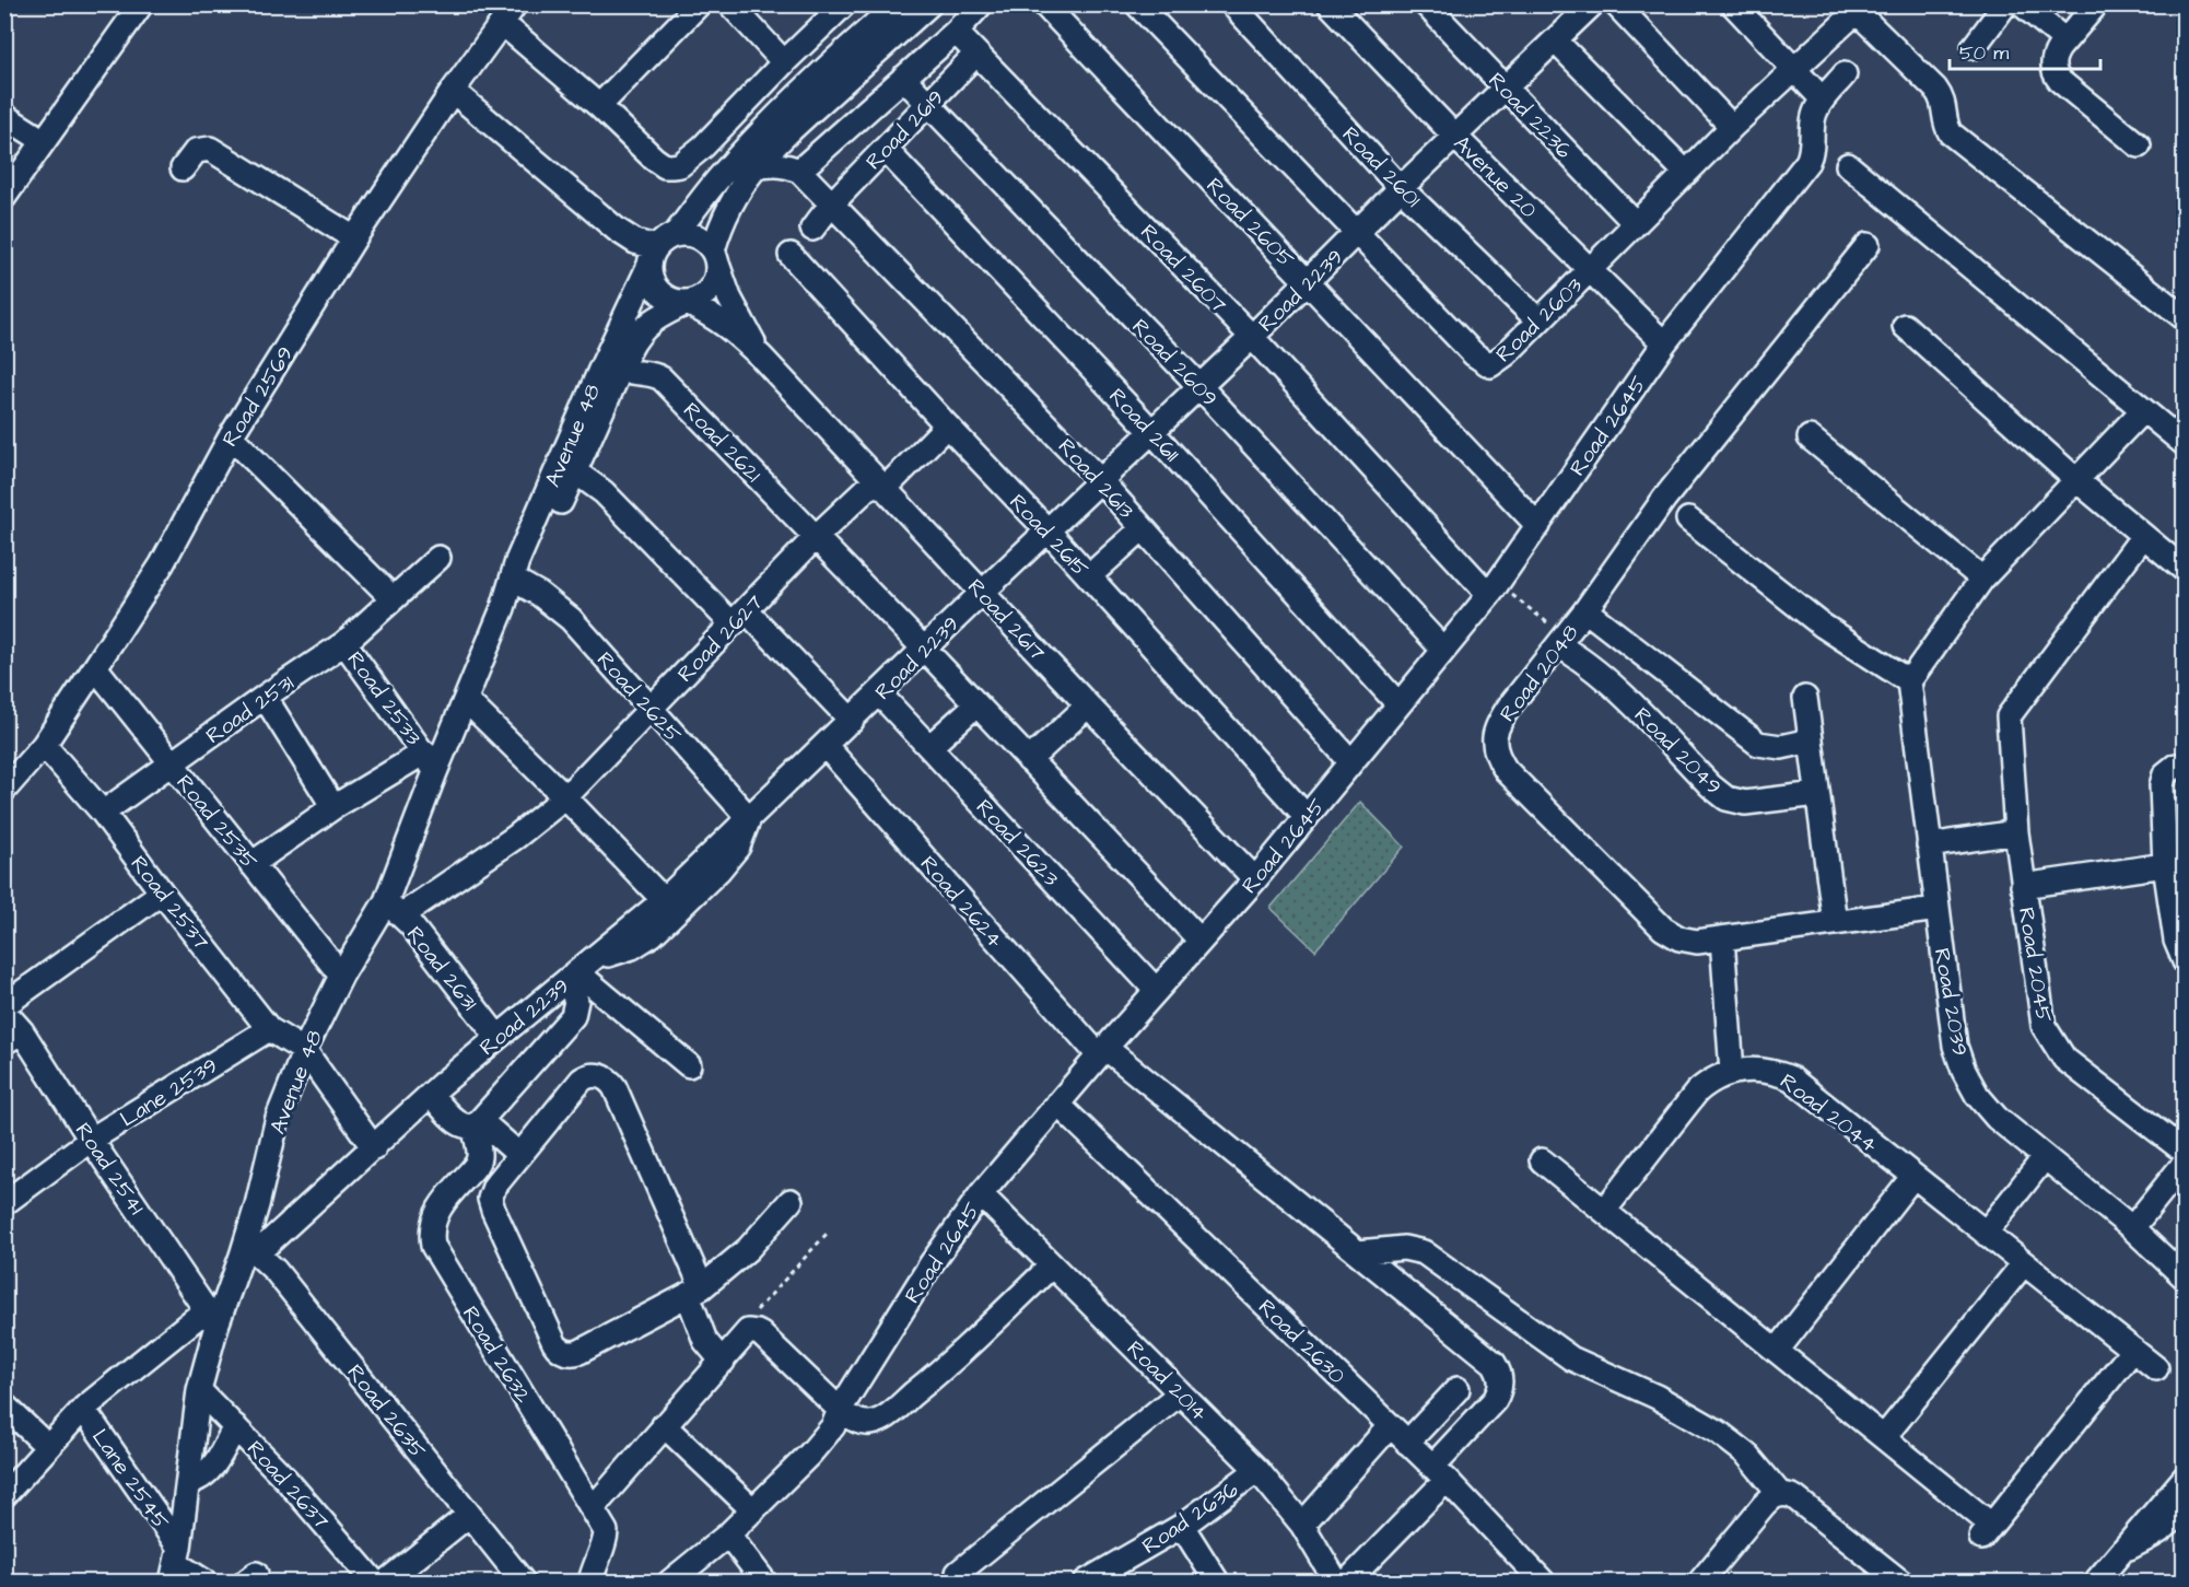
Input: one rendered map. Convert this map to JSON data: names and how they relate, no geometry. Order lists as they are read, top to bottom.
{
  "streets": {
    "street": [
      "Road 2236",
      "Road 2619",
      "Road 2601",
      "Avenue 20",
      "Road 2605",
      "Road 2607",
      "Road 2239",
      "Road 2603",
      "Road 2609",
      "Road 2569",
      "Road 2611",
      "Road 2645",
      "Avenue 48",
      "Road 2621",
      "Road 2613",
      "Road 2615",
      "Road 2617",
      "Road 2627",
      "Road 2048",
      "Road 2625",
      "Road 2533",
      "Road 2531",
      "Road 2049",
      "Road 2535",
      "Road 2623",
      "Road 2624",
      "Road 2537",
      "Road 2045",
      "Road 2631",
      "Road 2039",
      "Lane 2539",
      "Road 2044",
      "Road 2541",
      "Road 2630",
      "Road 2632",
      "Road 2014",
      "Road 2635",
      "Lane 2545",
      "Road 2637",
      "Road 2636"
    ]
  },
  "crossings": [
    ["Road 2236", "Road 2239"],
    ["Road 2236", "Road 2603"],
    ["Road 2619", "Road 2607"],
    ["Road 2619", "Road 2609"],
    ["Road 2619", "Road 2611"],
    ["Road 2619", "Road 2613"],
    ["Road 2601", "Road 2239"],
    ["Road 2601", "Road 2603"],
    ["Avenue 20", "Road 2239"],
    ["Avenue 20", "Road 2603"],
    ["Avenue 20", "Road 2645"],
    ["Road 2605", "Road 2239"],
    ["Road 2605", "Road 2645"],
    ["Road 2607", "Road 2239"],
    ["Road 2607", "Road 2645"],
    ["Road 2239", "Road 2603"],
    ["Road 2239", "Road 2609"],
    ["Road 2239", "Road 2611"],
    ["Road 2239", "Avenue 48"],
    ["Road 2239", "Road 2621"],
    ["Road 2239", "Road 2613"],
    ["Road 2239", "Road 2615"],
    ["Road 2239", "Road 2617"],
    ["Road 2239", "Road 2625"],
    ["Road 2239", "Road 2623"],
    ["Road 2239", "Road 2624"],
    ["Road 2239", "Road 2631"],
    ["Road 2239", "Road 2635"],
    ["Road 2609", "Road 2645"],
    ["Road 2569", "Road 2535"],
    ["Road 2569", "Road 2537"],
    ["Road 2611", "Road 2645"],
    ["Road 2645", "Road 2621"],
    ["Road 2645", "Road 2613"],
    ["Road 2645", "Road 2615"],
    ["Road 2645", "Road 2617"],
    ["Road 2645", "Road 2623"],
    ["Road 2645", "Road 2624"],
    ["Road 2645", "Road 2630"],
    ["Road 2645", "Road 2014"],
    ["Avenue 48", "Road 2621"],
    ["Avenue 48", "Road 2617"],
    ["Avenue 48", "Road 2627"],
    ["Avenue 48", "Road 2625"],
    ["Avenue 48", "Road 2533"],
    ["Avenue 48", "Road 2535"],
    ["Avenue 48", "Road 2537"],
    ["Avenue 48", "Road 2631"],
    ["Avenue 48", "Road 2541"],
    ["Avenue 48", "Road 2635"],
    ["Avenue 48", "Lane 2545"],
    ["Avenue 48", "Road 2637"],
    ["Road 2621", "Road 2627"],
    ["Road 2615", "Road 2627"],
    ["Road 2617", "Road 2627"],
    ["Road 2627", "Road 2625"],
    ["Road 2627", "Road 2631"],
    ["Road 2048", "Road 2049"],
    ["Road 2048", "Road 2039"],
    ["Road 2533", "Road 2531"],
    ["Road 2533", "Road 2535"],
    ["Road 2531", "Road 2535"],
    ["Road 2531", "Road 2537"],
    ["Road 2624", "Road 2630"],
    ["Road 2537", "Lane 2539"],
    ["Lane 2539", "Road 2541"],
    ["Road 2541", "Lane 2545"],
    ["Road 2014", "Road 2636"]
  ],
  "scale_bar": "50 m"
}
